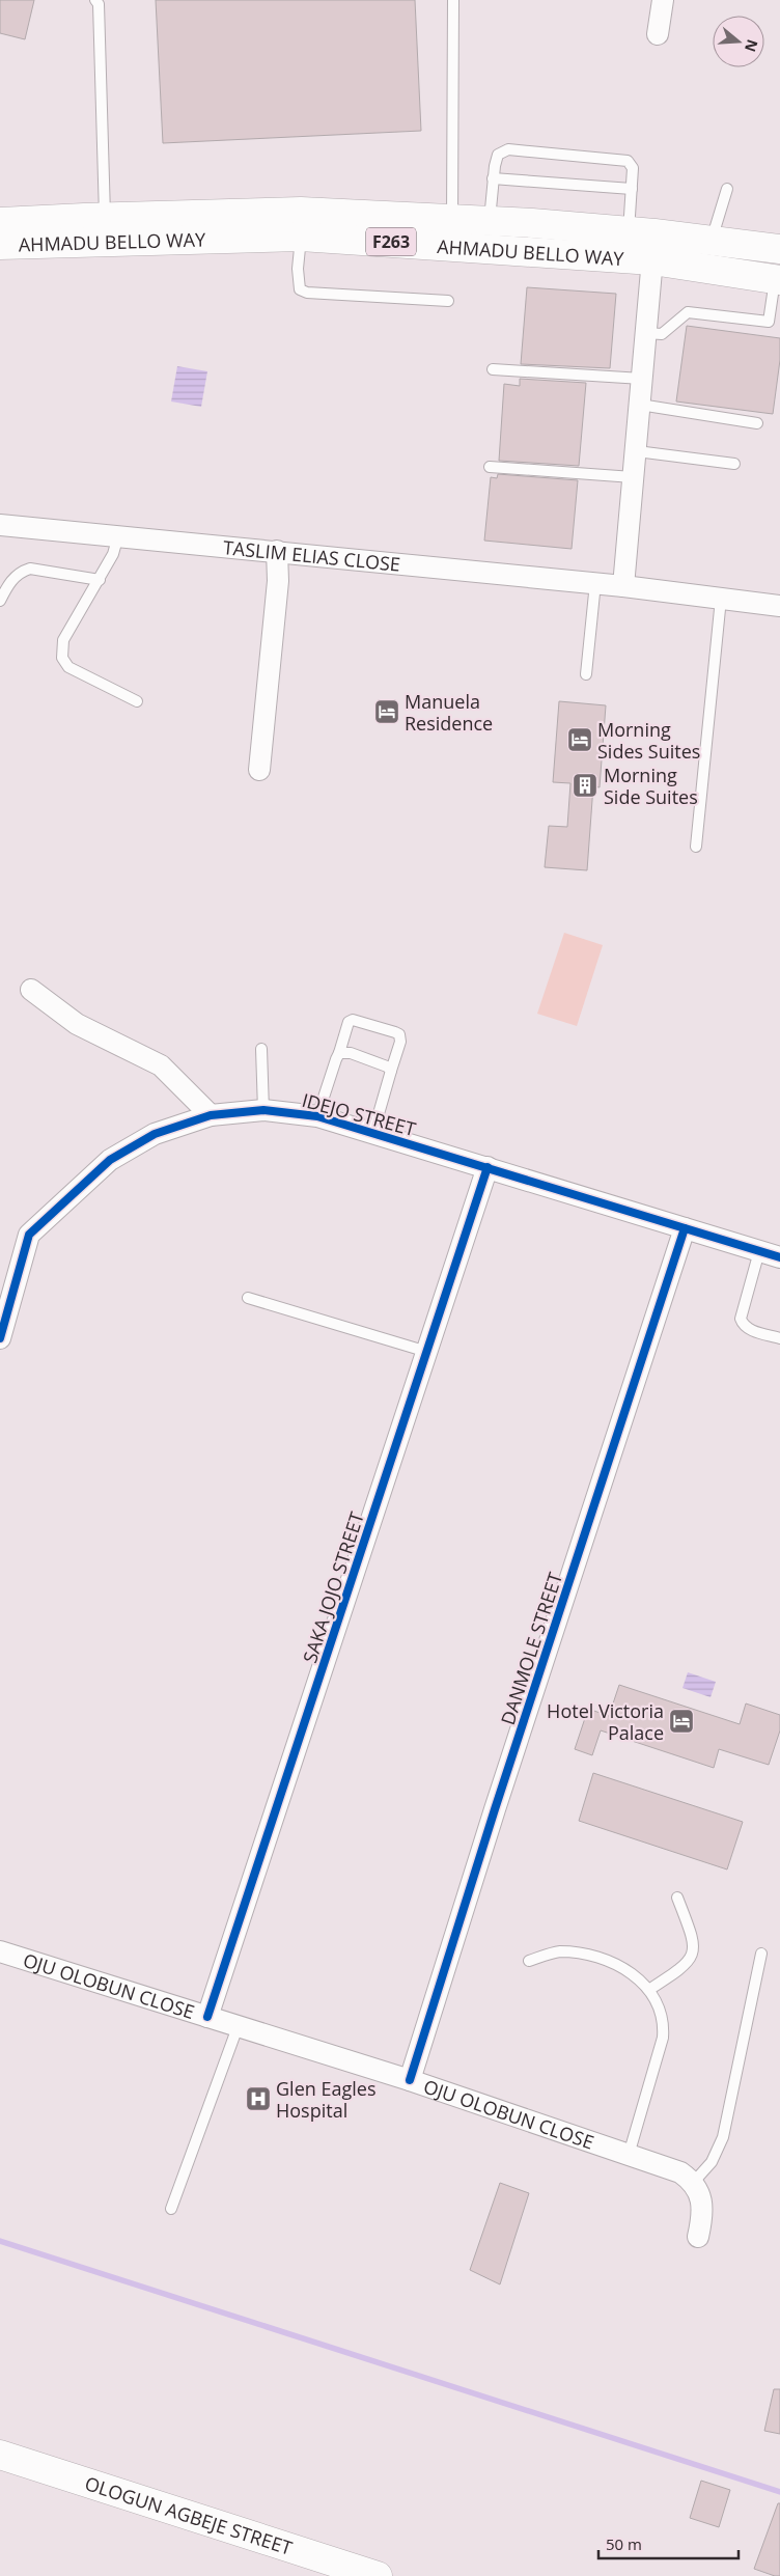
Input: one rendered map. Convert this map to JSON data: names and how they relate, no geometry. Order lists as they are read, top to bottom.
{
  "streets": {
    "main road": ["AHMADU BELLO WAY", "F263", "OLOGUN AGBEJE STREET"],
    "street": [
      "TASLIM ELIAS CLOSE",
      "IDEJO STREET",
      "SAKA JOJO STREET",
      "DANMOLE STREET",
      "OJU OLOBUN CLOSE"
    ]
  },
  "crossings": [
    ["IDEJO STREET", "SAKA JOJO STREET"],
    ["IDEJO STREET", "DANMOLE STREET"],
    ["SAKA JOJO STREET", "OJU OLOBUN CLOSE"],
    ["DANMOLE STREET", "OJU OLOBUN CLOSE"]
  ],
  "places": {
    "hotel": ["Manuela Residence", "Morning Sides Suites", "Hotel Victoria Palace"],
    "building": ["Morning Side Suites"],
    "hospital": ["Glen Eagles Hospital"]
  },
  "scale_bar": "50 m",
  "north": "right"
}
